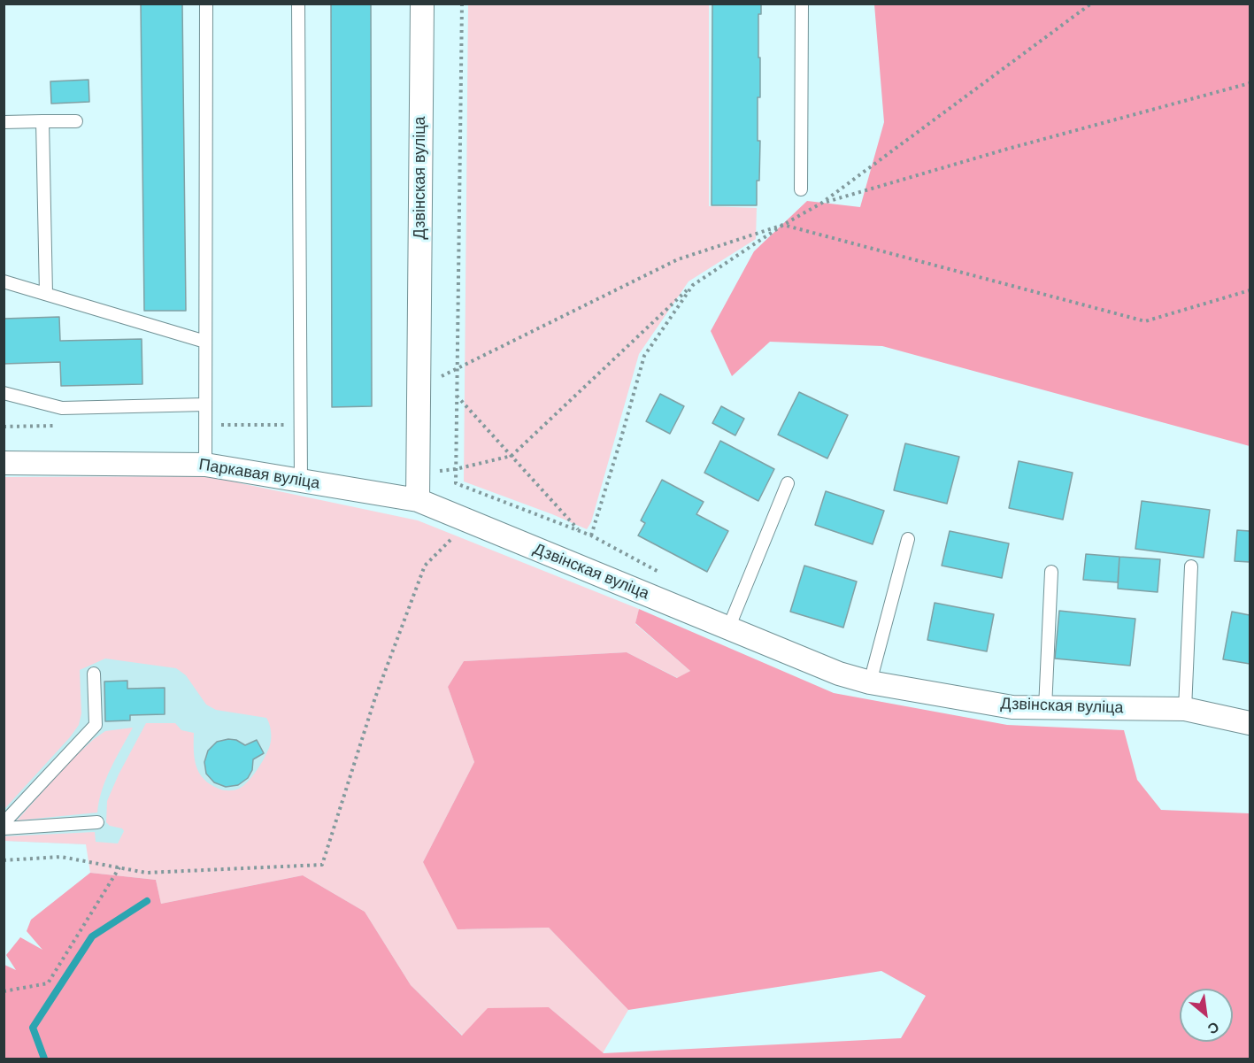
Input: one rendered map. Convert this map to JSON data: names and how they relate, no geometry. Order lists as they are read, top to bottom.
{
  "streets": {
    "street": ["Дзвінская вуліца", "Паркавая вуліца"]
  },
  "crossings": [
    ["Дзвінская вуліца", "Паркавая вуліца"]
  ],
  "north": "bottom right"
}
